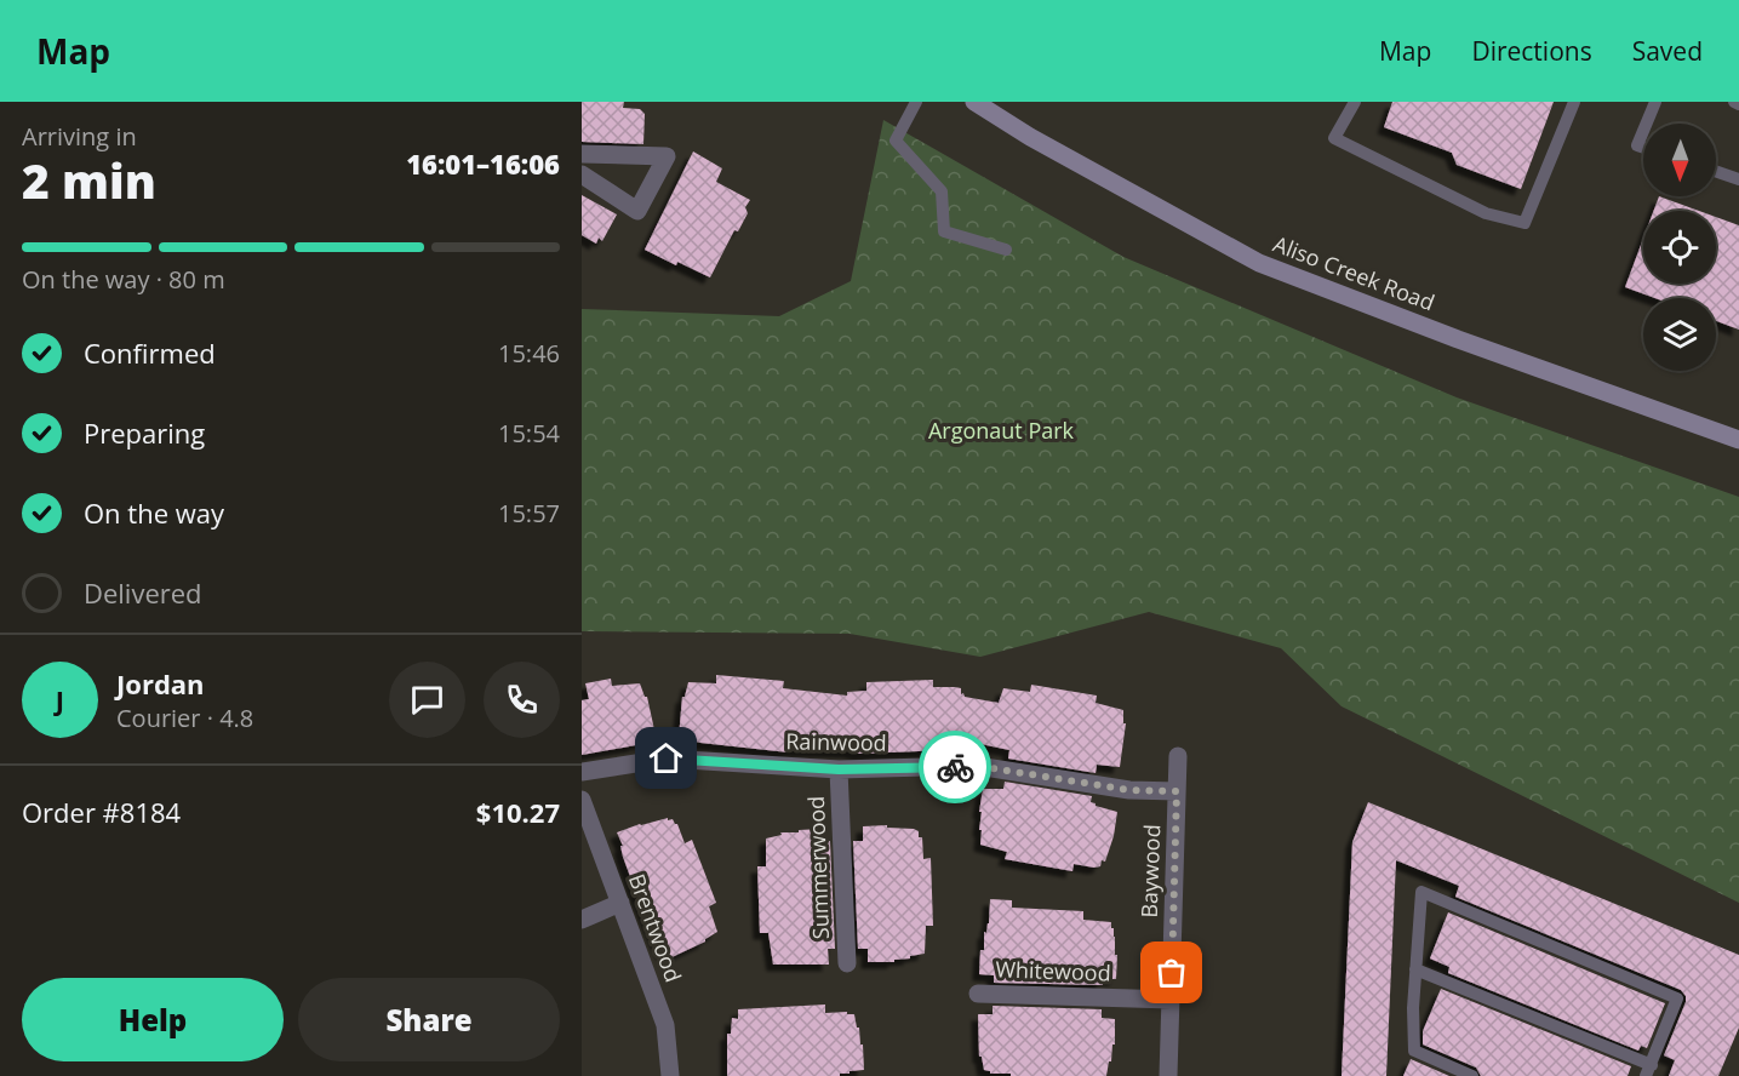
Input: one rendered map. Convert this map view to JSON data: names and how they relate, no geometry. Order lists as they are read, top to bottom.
{
  "streets": {
    "main road": ["Aliso Creek Road"],
    "street": [
      "Rainwood",
      "Summerwood",
      "Baywood",
      "Brentwood",
      "Whitewood"
    ]
  },
  "crossings": [
    ["Rainwood", "Summerwood"],
    ["Rainwood", "Baywood"],
    ["Baywood", "Whitewood"]
  ],
  "parks": ["Argonaut Park"],
  "north": "bottom",
  "page": {
    "header": "Map",
    "nav": ["Map", "Directions", "Saved"],
    "heading": ["2 min", "Arriving in", "16:01–16:06"],
    "panel": [
      "Jordan",
      "Courier · 4.8",
      "Order #8184",
      "$10.27"
    ],
    "bar": "On the way · 80 m",
    "list": [
      ["Confirmed", "15:46"],
      ["Preparing", "15:54"],
      ["On the way", "15:57"],
      "Delivered"
    ],
    "round": "J",
    "buttons": ["Help", "Share"]
  }
}
